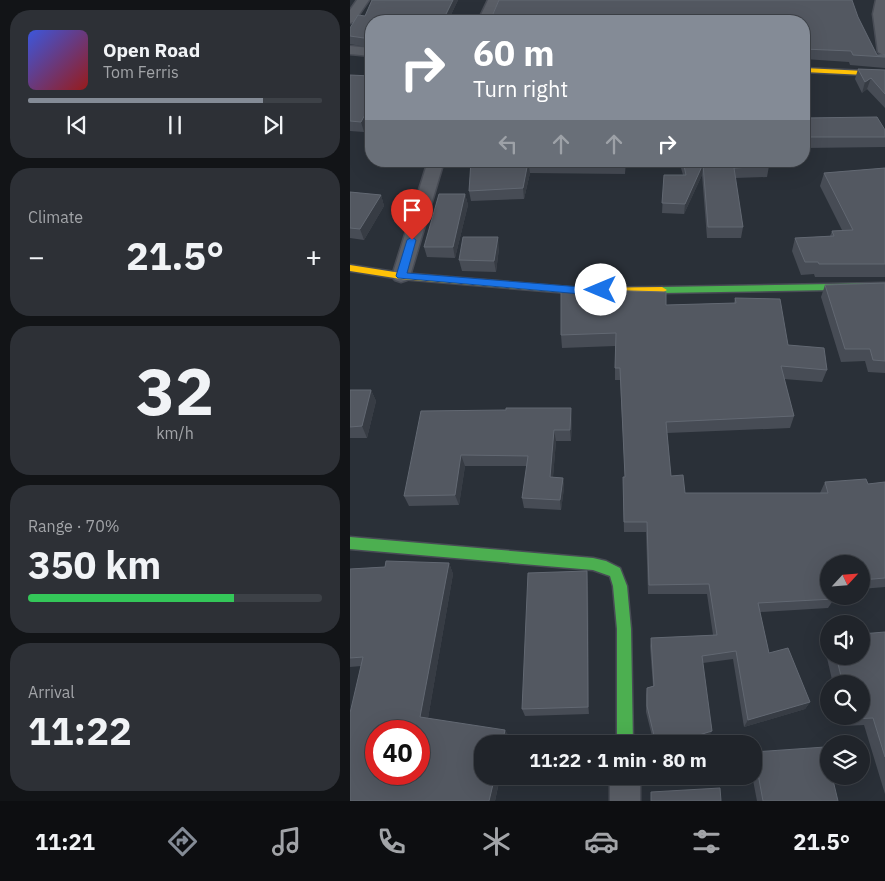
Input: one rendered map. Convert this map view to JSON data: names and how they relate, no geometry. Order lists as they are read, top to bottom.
{
  "north": "top right",
  "page": {
    "turn": ["60 m", "Turn right"],
    "song": ["Open Road", "Tom Ferris"],
    "tile": [
      "Climate",
      ["32", "km/h"],
      ["Range · 70%", "350 km"],
      ["Arrival", "11:22"]
    ],
    "heat": ["−", "21.5°", "+"],
    "limit": "40",
    "trip": "11:22 · 1 min · 80 m",
    "tabs": ["11:21", "21.5°"]
  }
}
